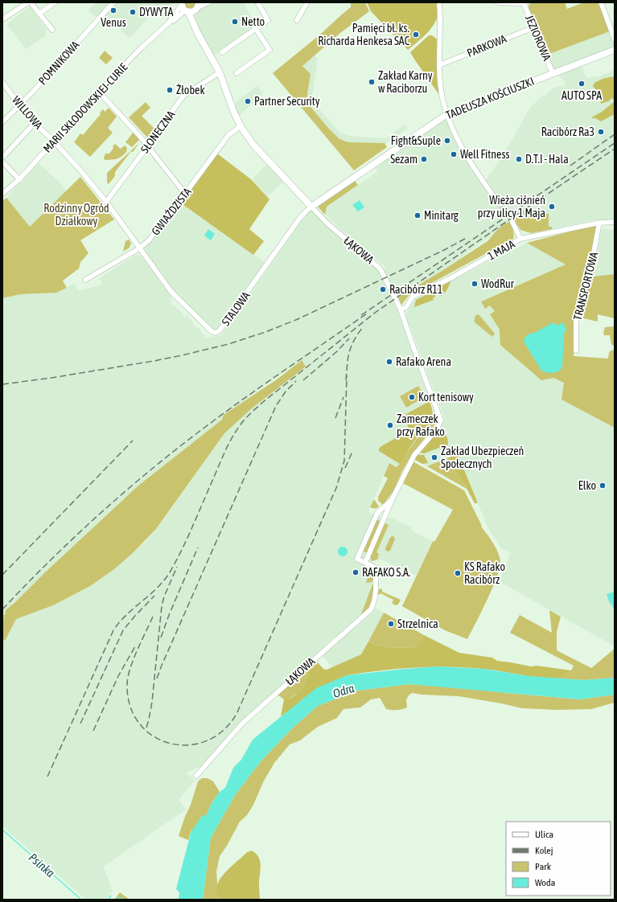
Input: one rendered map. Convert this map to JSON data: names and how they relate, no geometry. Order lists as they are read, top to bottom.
{
  "streets": {
    "main road": ["TADEUSZA KOŚCIUSZKI", "ŁĄKOWA"],
    "street": [
      "JEZIOROWA",
      "PARKOWA",
      "POMNIKOWA",
      "MARII SKŁODOWSKIEJ-CURIE",
      "WILLOWA",
      "SŁONECZNA",
      "GWIAŹDZISTA",
      "1 MAJA",
      "TRANSPORTOWA",
      "STALOWA"
    ]
  },
  "crossings": [
    ["JEZIOROWA", "PARKOWA"],
    ["JEZIOROWA", "TADEUSZA KOŚCIUSZKI"],
    ["POMNIKOWA", "WILLOWA"],
    ["TADEUSZA KOŚCIUSZKI", "ŁĄKOWA"],
    ["TADEUSZA KOŚCIUSZKI", "STALOWA"],
    ["MARII SKŁODOWSKIEJ-CURIE", "WILLOWA"],
    ["WILLOWA", "SŁONECZNA"],
    ["WILLOWA", "GWIAŹDZISTA"],
    ["WILLOWA", "STALOWA"],
    ["SŁONECZNA", "ŁĄKOWA"],
    ["GWIAŹDZISTA", "ŁĄKOWA"],
    ["GWIAŹDZISTA", "STALOWA"],
    ["ŁĄKOWA", "1 MAJA"],
    ["ŁĄKOWA", "STALOWA"],
    ["1 MAJA", "TRANSPORTOWA"]
  ],
  "water": ["Odra", "Psinka"],
  "parks": ["Rodzinny Ogród Działkowy"],
  "places": [
    "Venus",
    "DYWYTA",
    "Netto",
    "Pamięci bł. ks. Richarda Henkesa SAC",
    "Zakład Karny w Raciborzu",
    "AUTO SPA",
    "Żłobek",
    "Partner Security",
    "Racibórz Ra3",
    "Fight&Suple",
    "Well Fitness",
    "Sezam",
    "D.T.I - Hala",
    "Wieża ciśnień przy ulicy 1 Maja",
    "Minitarg",
    "WodRur",
    "Racibórz R11",
    "Rafako Arena",
    "Kort tenisowy",
    "Zameczek przy Rafako",
    "Zakład Ubezpieczeń Społecznych",
    "Elko",
    "RAFAKO S.A.",
    "KS Rafako Racibórz",
    "Strzelnica"
  ],
  "legend": [
    "Ulica",
    "Kolej",
    "Park",
    "Woda"
  ]
}
